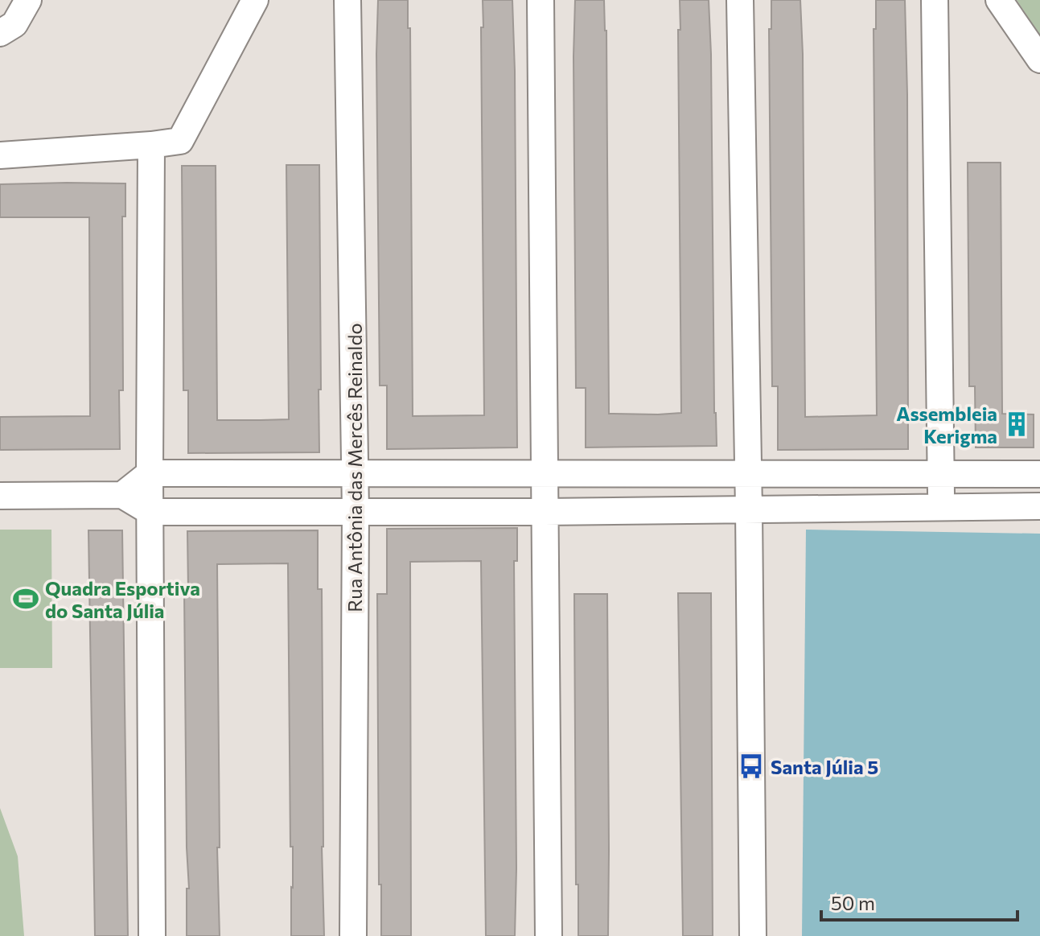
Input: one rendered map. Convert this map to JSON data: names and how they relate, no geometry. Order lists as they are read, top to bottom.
{
  "streets": {
    "street": ["Rua Antônia das Mercês Reinaldo"]
  },
  "places": {
    "building": ["Assembleia Kerigma"],
    "sports": ["Quadra Esportiva do Santa Júlia"],
    "bus stop": ["Santa Júlia 5"]
  },
  "scale_bar": "50 m"
}
